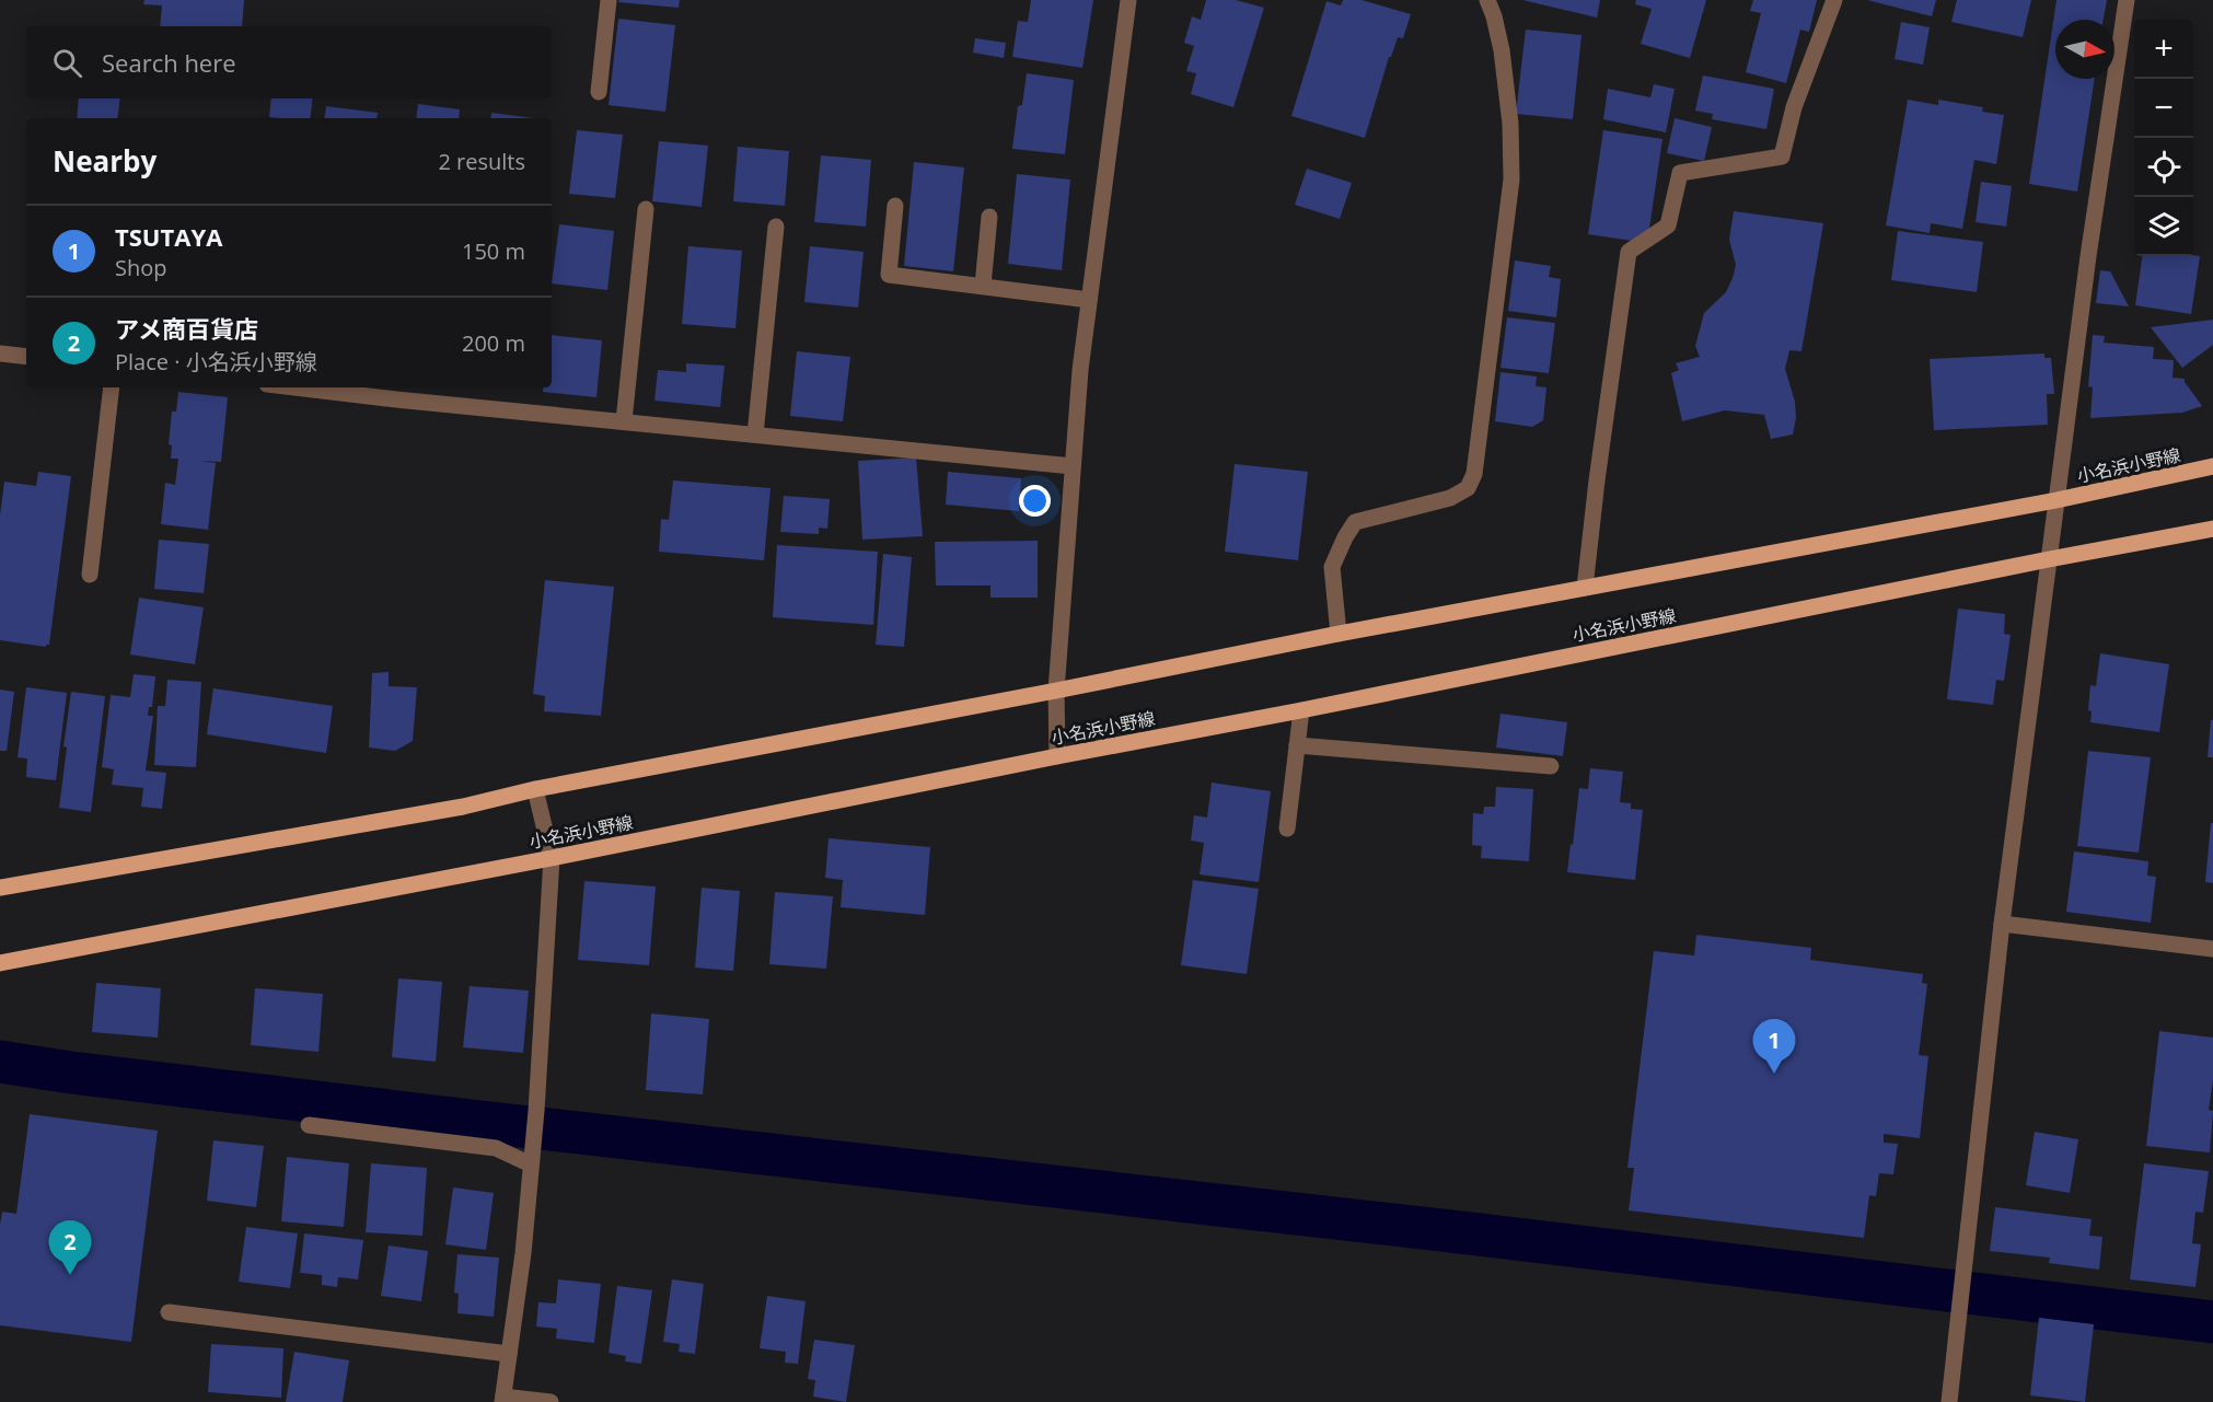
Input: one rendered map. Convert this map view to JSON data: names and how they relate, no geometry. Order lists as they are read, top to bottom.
{
  "streets": {
    "main road": ["小名浜小野線"]
  },
  "north": "right",
  "page": {
    "map_buttons": ["+", "−"],
    "search": "Search here",
    "heading": ["Nearby", "2 results"],
    "list": [
      {
        "mark": "1",
        "name": "TSUTAYA",
        "note": "Shop",
        "value": "150 m"
      },
      {
        "mark": "2",
        "name": "アメ商百貨店",
        "note": "Place · 小名浜小野線",
        "value": "200 m"
      }
    ],
    "pins": ["1", "2"]
  }
}
